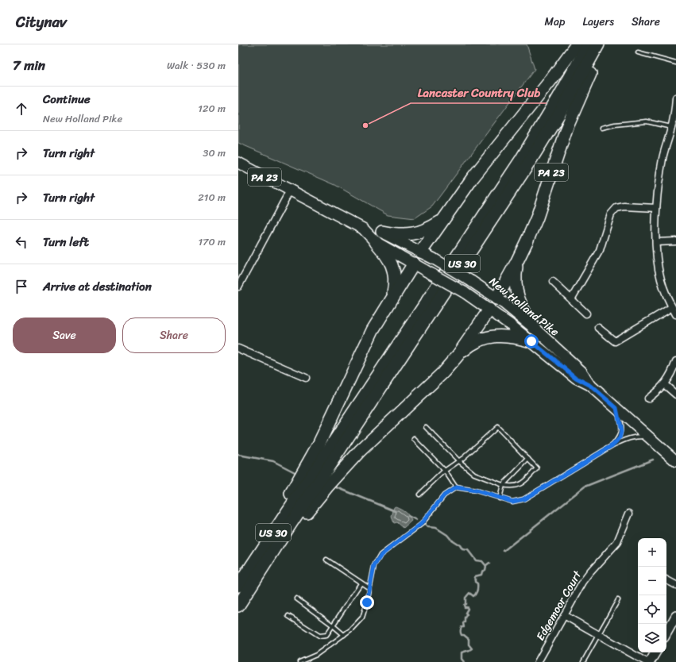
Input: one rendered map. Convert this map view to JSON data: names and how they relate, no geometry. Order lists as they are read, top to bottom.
{
  "streets": {
    "highway": ["PA 23", "US 30"],
    "main road": ["New Holland Pike"],
    "street": ["Edgemoor Court"]
  },
  "crossings": [
    ["PA 23", "New Holland Pike"]
  ],
  "places": ["Lancaster Country Club"],
  "page": {
    "header": "Citynav",
    "nav": ["Map", "Layers", "Share"],
    "heading": ["7 min", "Walk · 530 m"],
    "list": [
      ["Continue", "New Holland Pike", "120 m"],
      ["Turn right", "30 m"],
      ["Turn right", "210 m"],
      ["Turn left", "170 m"],
      "Arrive at destination"
    ],
    "buttons": ["Save", "Share"],
    "map_buttons": ["+", "−"]
  }
}
